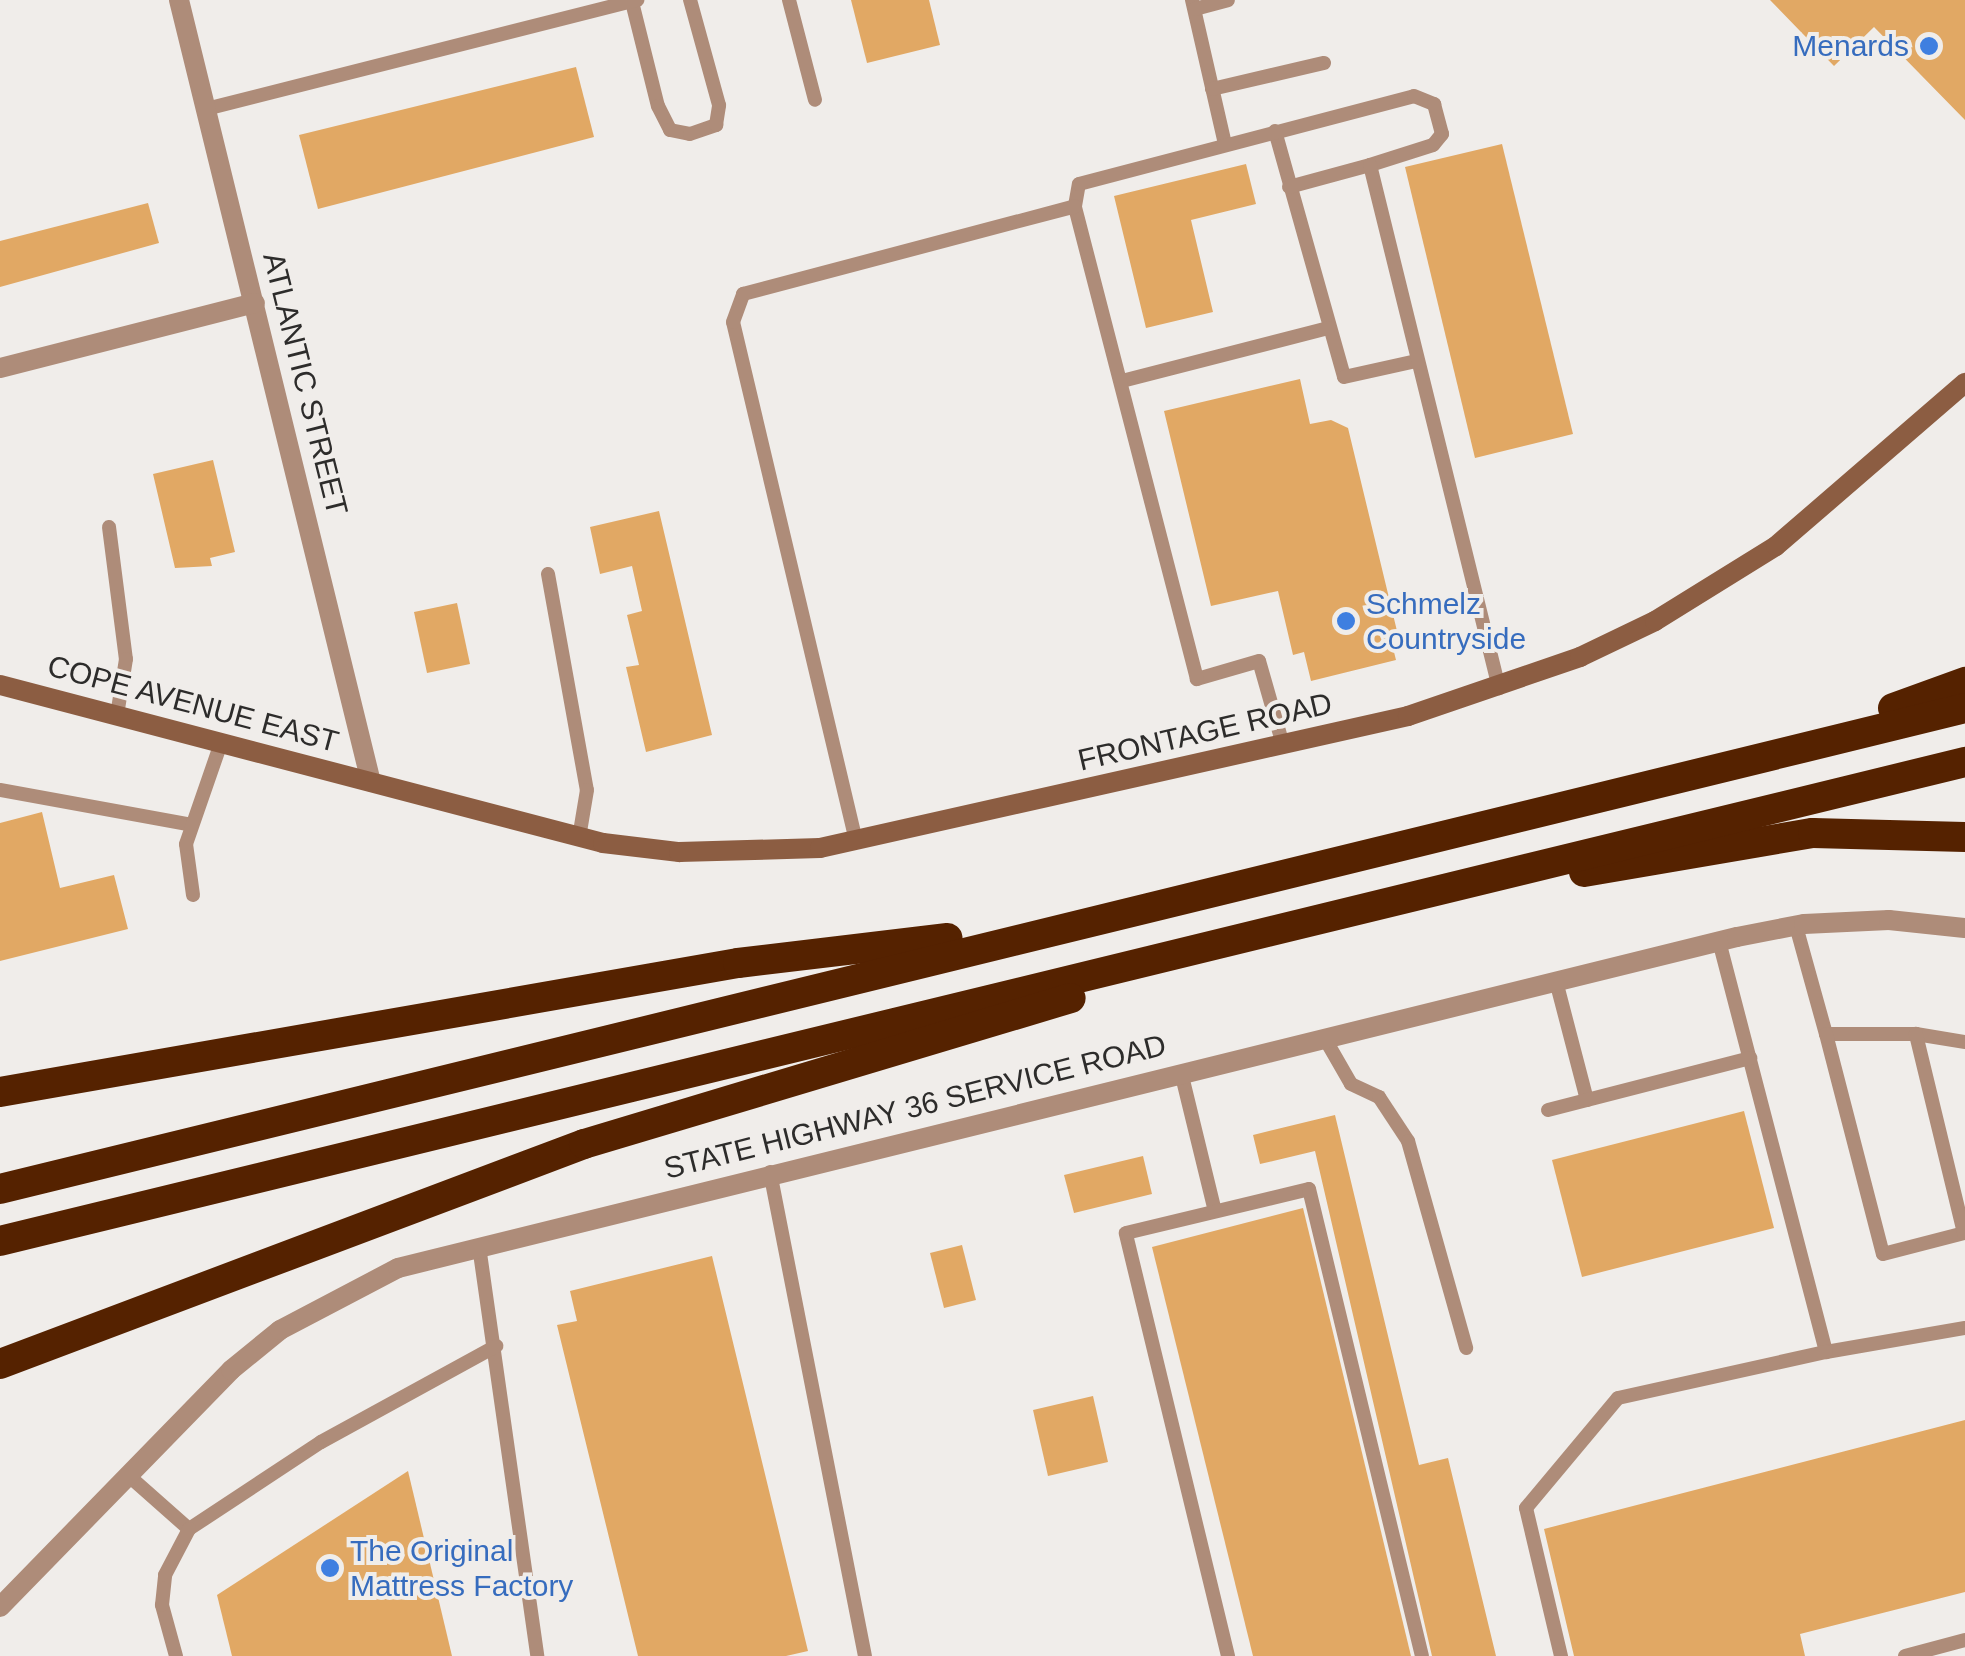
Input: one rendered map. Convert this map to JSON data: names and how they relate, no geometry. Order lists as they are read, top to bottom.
{
  "streets": {
    "street": [
      "ATLANTIC STREET",
      "COPE AVENUE EAST",
      "FRONTAGE ROAD",
      "STATE HIGHWAY 36 SERVICE ROAD"
    ]
  },
  "crossings": [
    ["ATLANTIC STREET", "COPE AVENUE EAST"],
    ["ATLANTIC STREET", "FRONTAGE ROAD"],
    ["COPE AVENUE EAST", "FRONTAGE ROAD"]
  ],
  "places": ["Menards", "Schmelz Countryside", "The Original Mattress Factory"]
}
